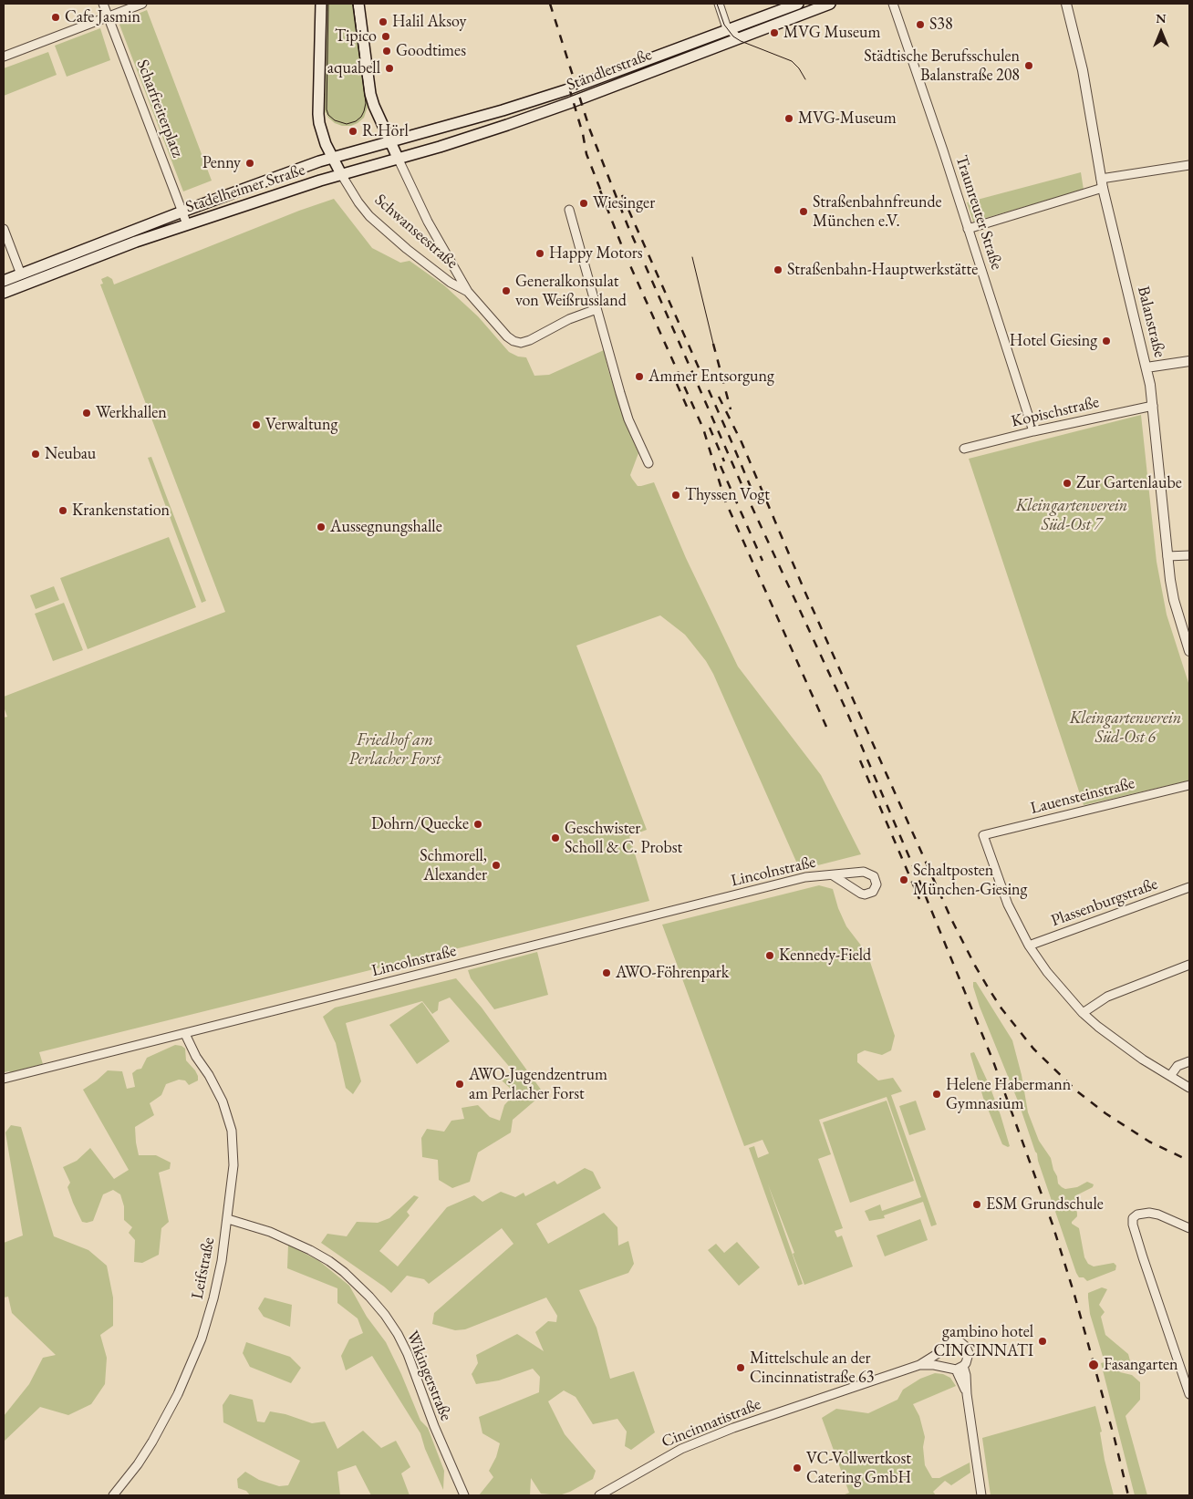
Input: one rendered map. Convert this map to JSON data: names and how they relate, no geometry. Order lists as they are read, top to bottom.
{
  "streets": {
    "main road": ["Ständlerstraße", "Stadelheimer Straße", "Schwanseestraße"],
    "street": [
      "Scharfreiterplatz",
      "Traunreuter Straße",
      "Balanstraße",
      "Kopischstraße",
      "Lauensteinstraße",
      "Lincolnstraße",
      "Plassenburgstraße",
      "Leifstraße",
      "Wikingerstraße",
      "Cincinnatistraße"
    ]
  },
  "crossings": [
    ["Ständlerstraße", "Stadelheimer Straße"],
    ["Ständlerstraße", "Schwanseestraße"],
    ["Scharfreiterplatz", "Stadelheimer Straße"],
    ["Stadelheimer Straße", "Schwanseestraße"],
    ["Traunreuter Straße", "Kopischstraße"],
    ["Balanstraße", "Kopischstraße"],
    ["Lauensteinstraße", "Plassenburgstraße"],
    ["Lincolnstraße", "Leifstraße"],
    ["Leifstraße", "Wikingerstraße"]
  ],
  "parks": ["Kleingartenverein Süd-Ost 7", "Kleingartenverein Süd-Ost 6", "Friedhof am Perlacher Forst"],
  "places": [
    "Cafe Jasmin",
    "Halil Aksoy",
    "S38",
    "MVG Museum",
    "Tipico",
    "Goodtimes",
    "Städtische Berufsschulen Balanstraße 208",
    "aquabell",
    "MVG-Museum",
    "R.Hörl",
    "Penny",
    "Wiesinger",
    "Straßenbahnfreunde München e.V.",
    "Happy Motors",
    "Straßenbahn-Hauptwerkstätte",
    "Generalkonsulat von Weißrussland",
    "Hotel Giesing",
    "Ammer Entsorgung",
    "Werkhallen",
    "Verwaltung",
    "Neubau",
    "Zur Gartenlaube",
    "Thyssen Vogt",
    "Krankenstation",
    "Aussegnungshalle",
    "Dohrn/Quecke",
    "Geschwister Scholl & C. Probst",
    "Schmorell, Alexander",
    "Schaltposten München-Giesing",
    "Kennedy-Field",
    "AWO-Föhrenpark",
    "AWO-Jugendzentrum am Perlacher Forst",
    "Helene Habermann Gymnasium",
    "ESM Grundschule",
    "gambino hotel CINCINNATI",
    "Fasangarten",
    "Mittelschule an der Cincinnatistraße 63",
    "VC-Vollwertkost Catering GmbH"
  ],
  "north": "top"
}
